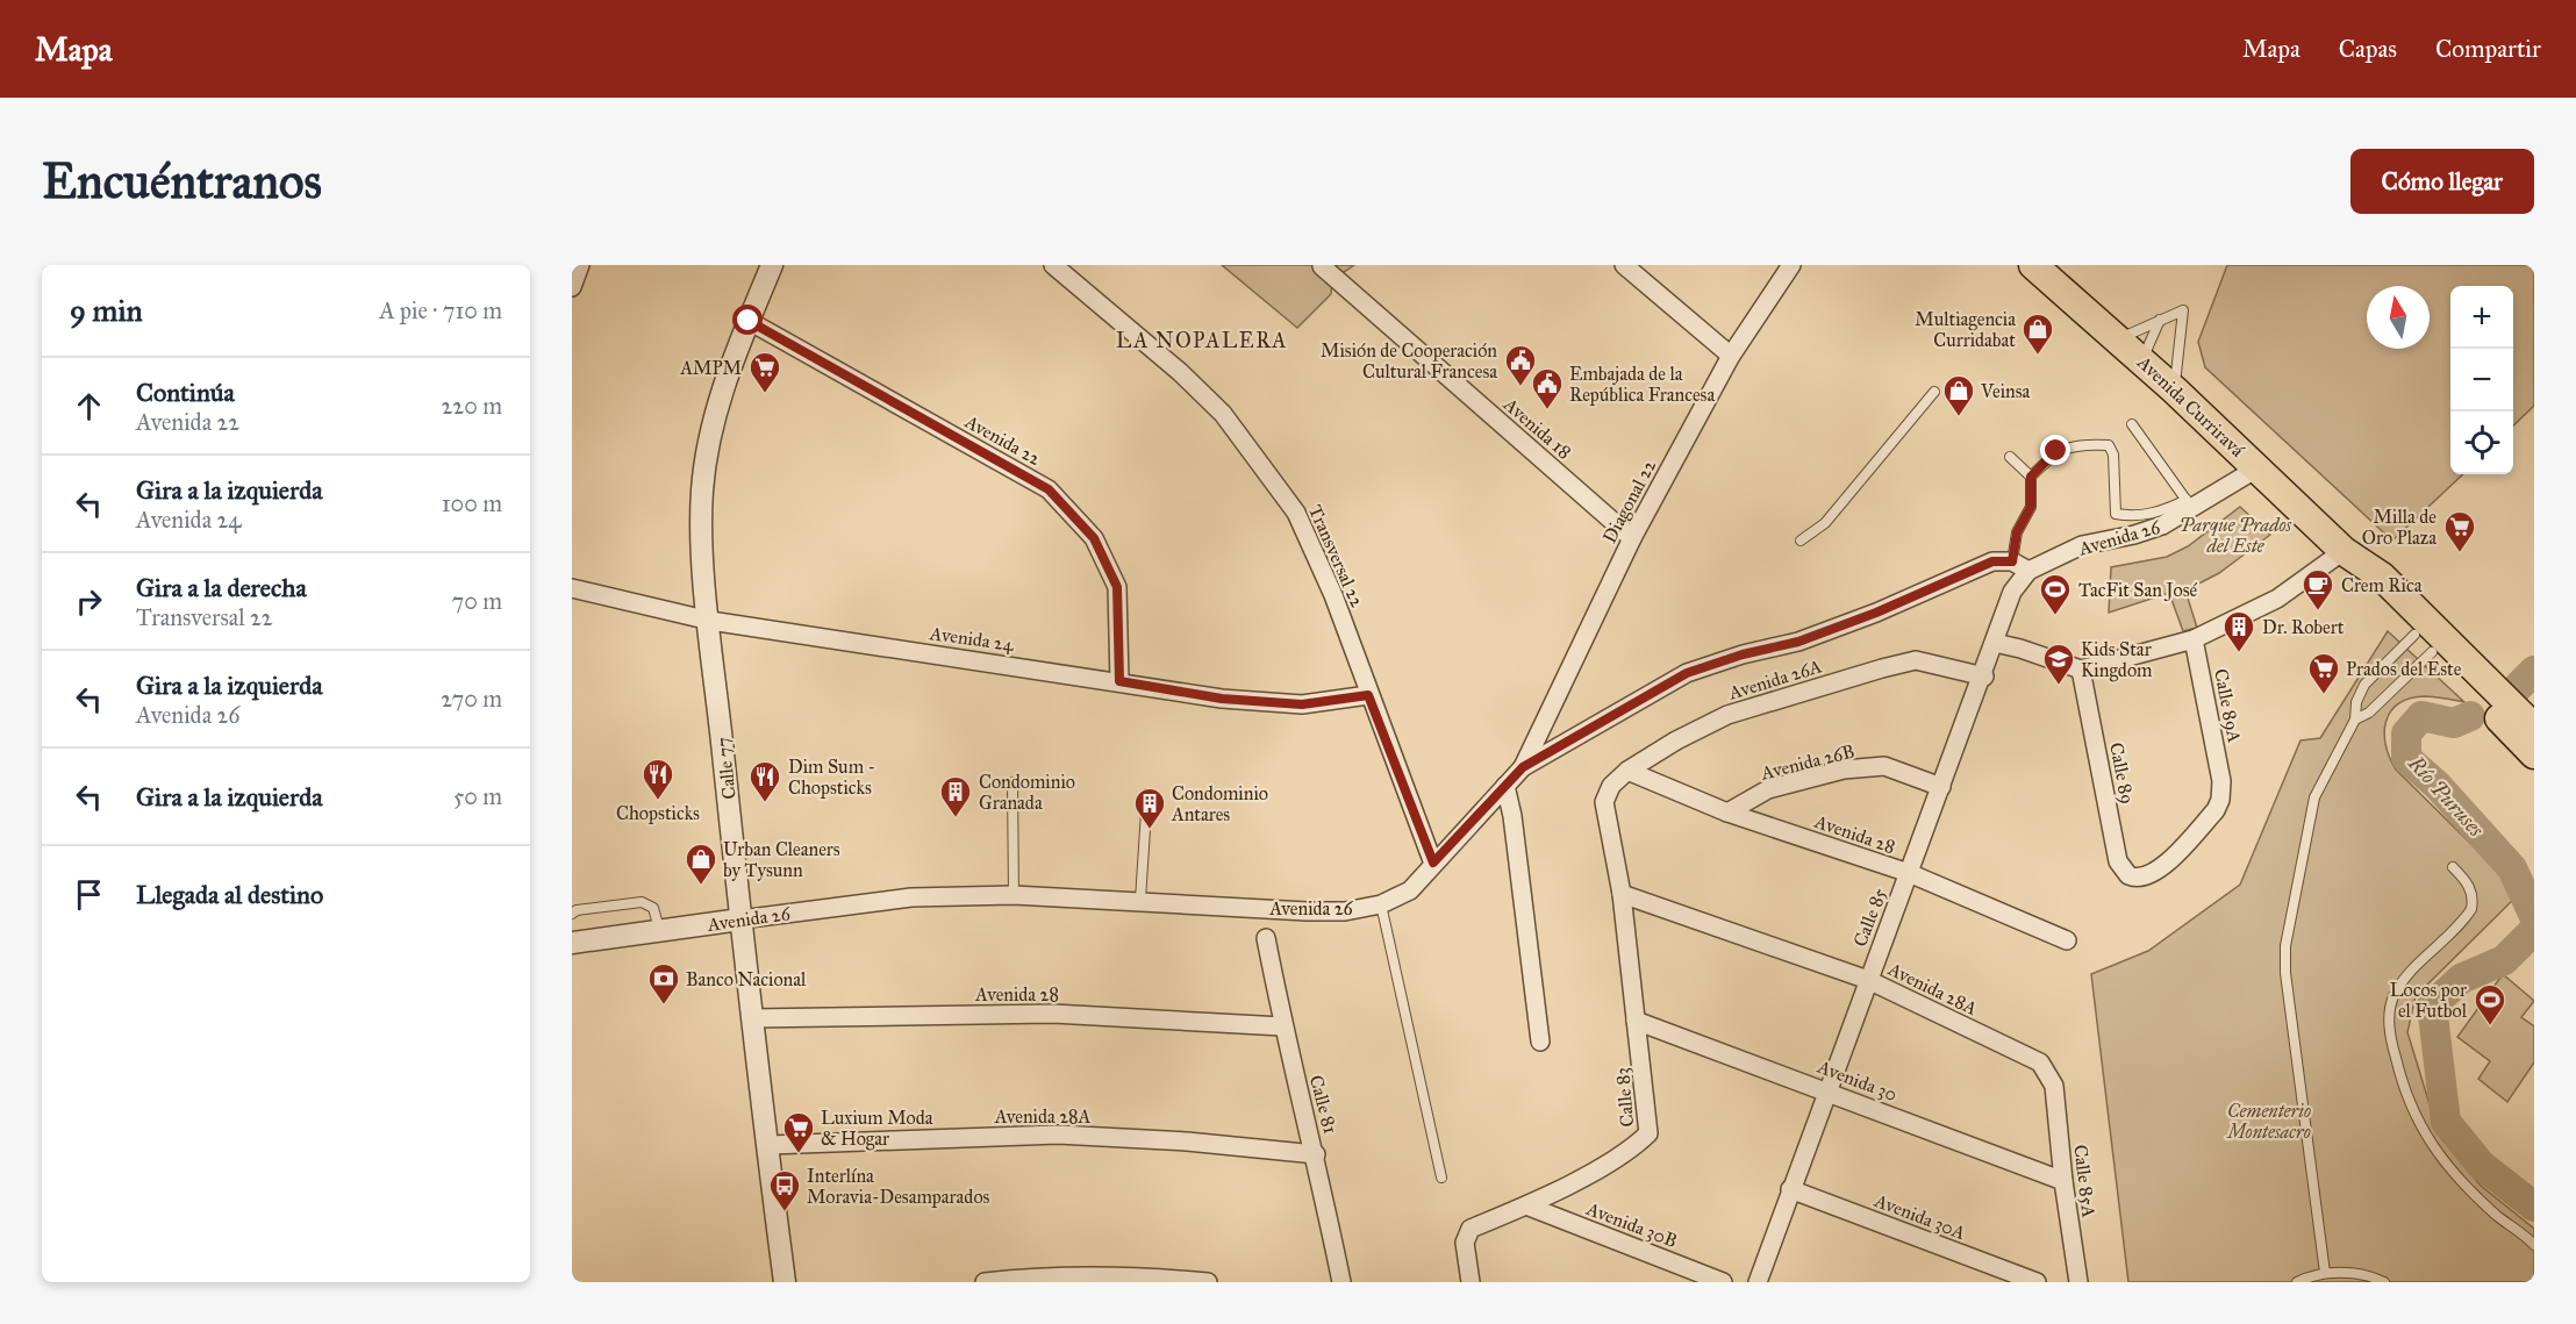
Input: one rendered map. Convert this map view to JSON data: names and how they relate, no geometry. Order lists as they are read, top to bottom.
{
  "streets": {
    "highway": ["Avenida Curriravá"],
    "street": [
      "Avenida 18",
      "Avenida 22",
      "Diagonal 22",
      "Avenida 26",
      "Transversal 22",
      "Avenida 24",
      "Avenida 26A",
      "Calle 89A",
      "Avenida 26B",
      "Calle 77",
      "Calle 89",
      "Avenida 28",
      "Calle 85",
      "Avenida 28A",
      "Avenida 30",
      "Calle 83",
      "Calle 81",
      "Calle 85A",
      "Avenida 30A",
      "Avenida 30B"
    ]
  },
  "crossings": [
    ["Avenida Curriravá", "Avenida 26"],
    ["Avenida 18", "Diagonal 22"],
    ["Avenida 22", "Avenida 24"],
    ["Avenida 22", "Calle 77"],
    ["Diagonal 22", "Avenida 26"],
    ["Avenida 26", "Transversal 22"],
    ["Avenida 26", "Calle 77"],
    ["Avenida 26", "Calle 85"],
    ["Transversal 22", "Avenida 24"],
    ["Avenida 24", "Calle 77"],
    ["Avenida 26A", "Avenida 28"],
    ["Avenida 26A", "Calle 85"],
    ["Avenida 26A", "Calle 83"],
    ["Calle 89A", "Calle 89"],
    ["Avenida 26B", "Avenida 28"],
    ["Avenida 26B", "Calle 85"],
    ["Calle 77", "Avenida 28"],
    ["Calle 77", "Avenida 28A"],
    ["Avenida 28", "Calle 85"],
    ["Avenida 28", "Calle 81"],
    ["Calle 85", "Avenida 28A"],
    ["Calle 85", "Avenida 30"],
    ["Calle 85", "Avenida 30A"],
    ["Avenida 28A", "Calle 83"],
    ["Avenida 28A", "Calle 81"],
    ["Avenida 28A", "Calle 85A"],
    ["Avenida 30", "Calle 83"],
    ["Avenida 30", "Calle 85A"],
    ["Calle 83", "Avenida 30B"]
  ],
  "districts": ["LA NOPALERA"],
  "water": ["Río Puruses"],
  "parks": ["Parque Prados del Este", "Cementerio Montesacro"],
  "places": {
    "shop": ["Multiagencia Curridabat", "Veinsa", "Urban Cleaners by Tysunn"],
    "public building": ["Misión de Cooperación Cultural Francesa", "Embajada de la República Francesa"],
    "supermarket": [
      "AMPM",
      "Milla de Oro Plaza",
      "Prados del Este",
      "Luxium Moda & Hogar"
    ],
    "cafe": ["Crem Rica"],
    "sports": ["TacFit San José", "Locos por el Futbol"],
    "building": ["Dr. Robert", "Condominio Granada", "Condominio Antares"],
    "school or university": ["Kids Star Kingdom"],
    "restaurant": ["Chopsticks", "Dim Sum - Chopsticks"],
    "bank": ["Banco Nacional"],
    "bus stop": ["Interlína Moravia-Desamparados"]
  },
  "north": "top",
  "page": {
    "header": "Mapa",
    "nav": ["Mapa", "Capas", "Compartir"],
    "buttons": "Cómo llegar",
    "title": "Encuéntranos",
    "heading": ["9 min", "A pie · 710 m"],
    "map_buttons": ["+", "−"],
    "list": [
      ["Continúa", "Avenida 22", "220 m"],
      ["Gira a la izquierda", "Avenida 24", "100 m"],
      ["Gira a la derecha", "Transversal 22", "70 m"],
      ["Gira a la izquierda", "Avenida 26", "270 m"],
      ["Gira a la izquierda", "50 m"],
      "Llegada al destino"
    ]
  }
}
